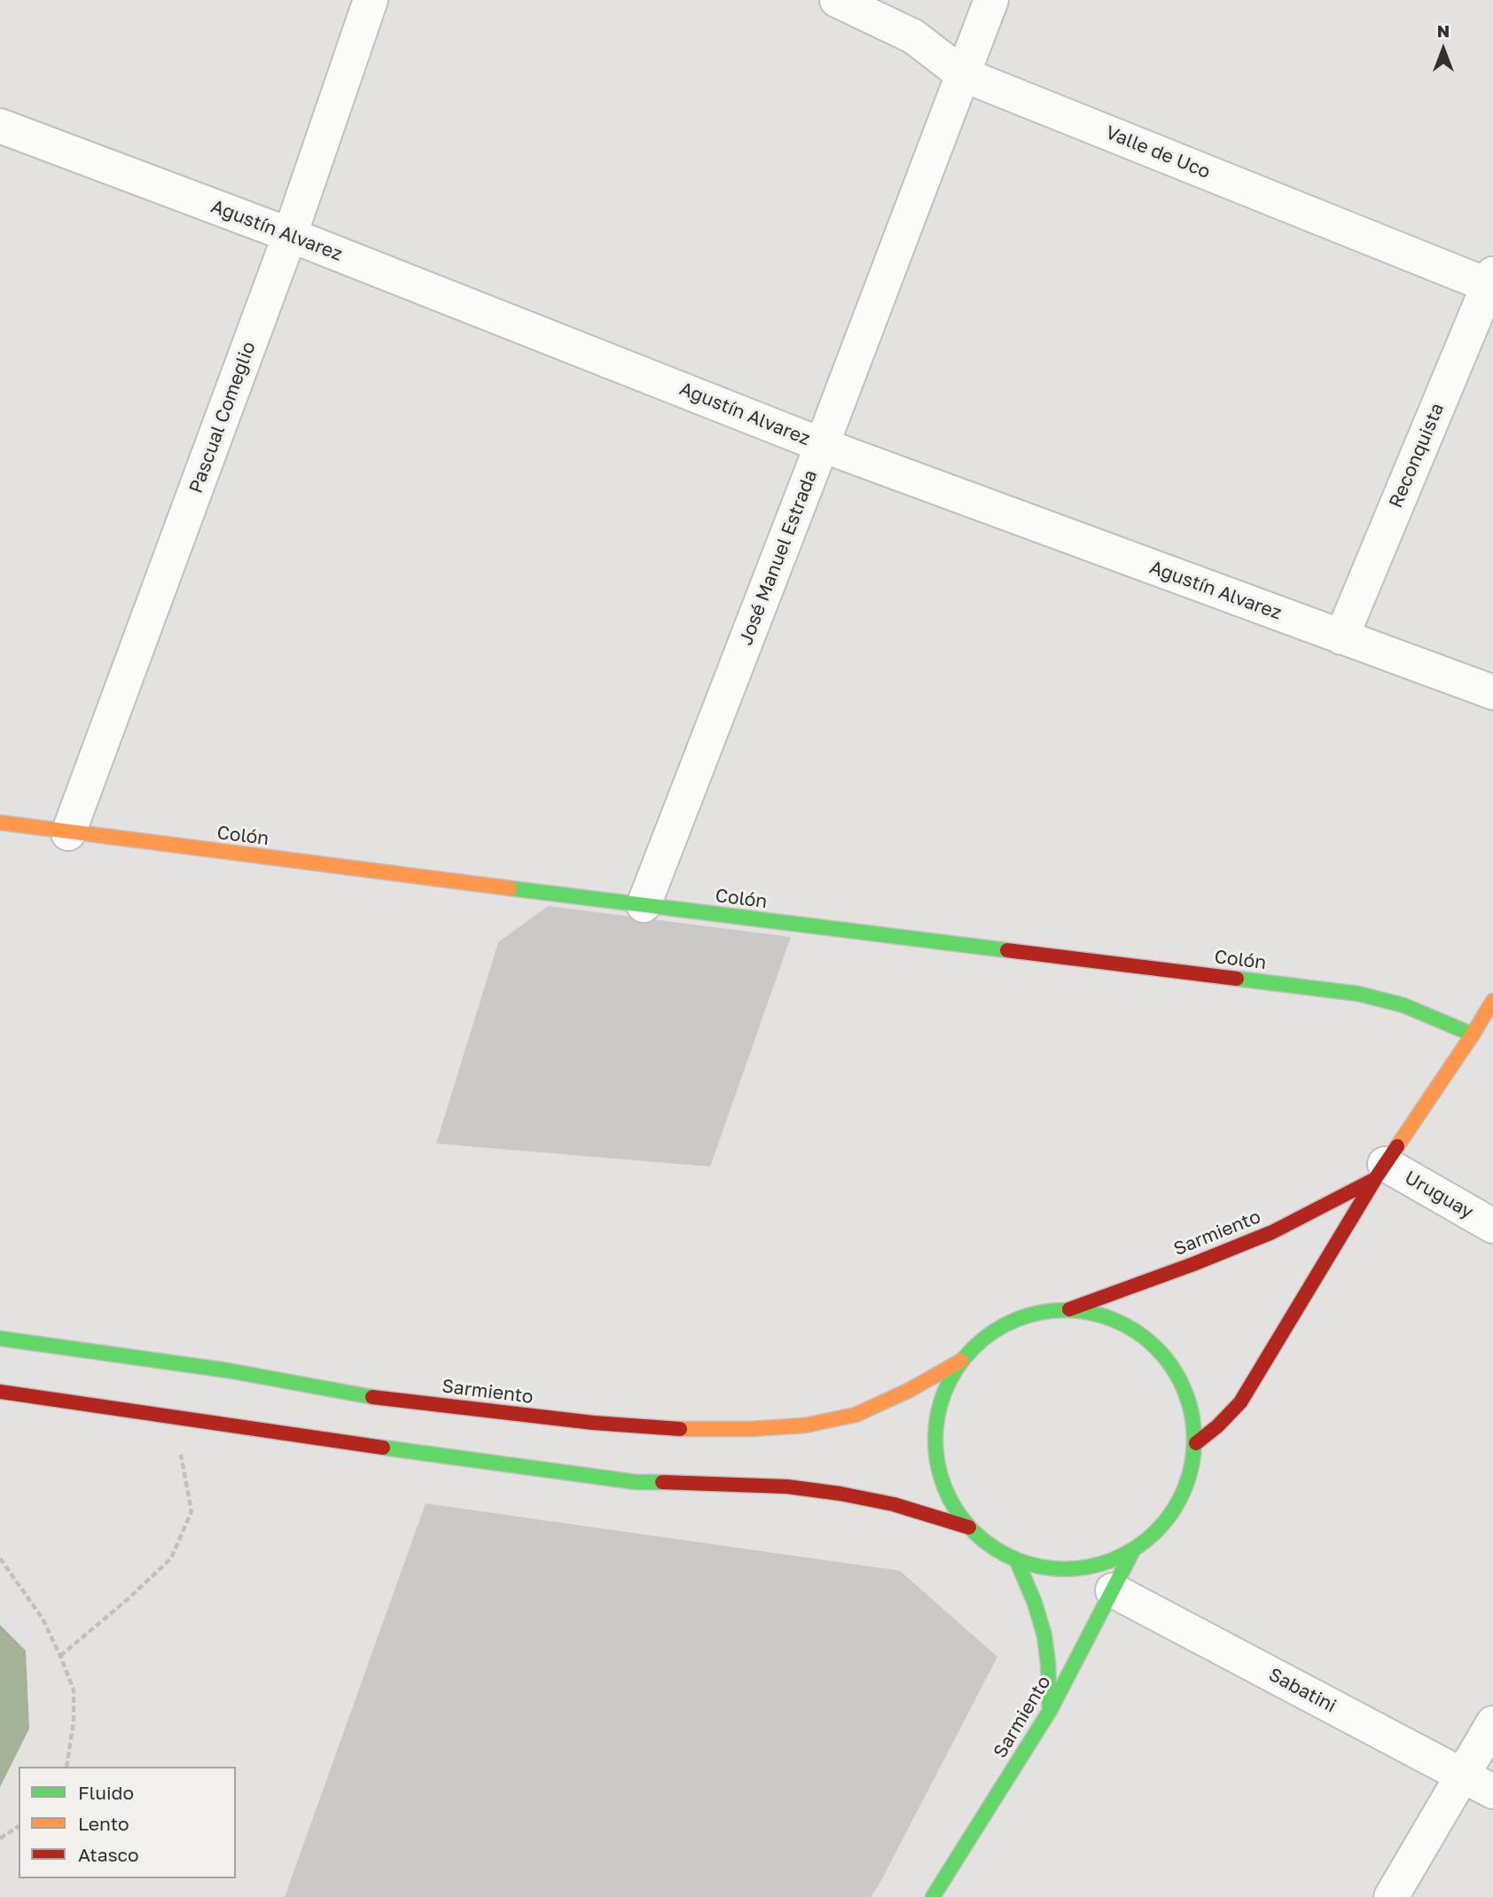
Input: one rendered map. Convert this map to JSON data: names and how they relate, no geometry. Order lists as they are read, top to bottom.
{
  "streets": {
    "street": [
      "Valle de Uco",
      "Agustín Alvarez",
      "Pascual Comeglio",
      "Reconquista",
      "José Manuel Estrada",
      "Colón",
      "Uruguay",
      "Sarmiento",
      "Sabatini"
    ]
  },
  "crossings": [
    ["Valle de Uco", "Reconquista"],
    ["Valle de Uco", "José Manuel Estrada"],
    ["Agustín Alvarez", "Pascual Comeglio"],
    ["Agustín Alvarez", "Reconquista"],
    ["Agustín Alvarez", "José Manuel Estrada"],
    ["Pascual Comeglio", "Colón"],
    ["José Manuel Estrada", "Colón"],
    ["Colón", "Sarmiento"],
    ["Uruguay", "Sarmiento"],
    ["Sarmiento", "Sabatini"]
  ],
  "legend": ["Fluido", "Lento", "Atasco"],
  "north": "top"
}
